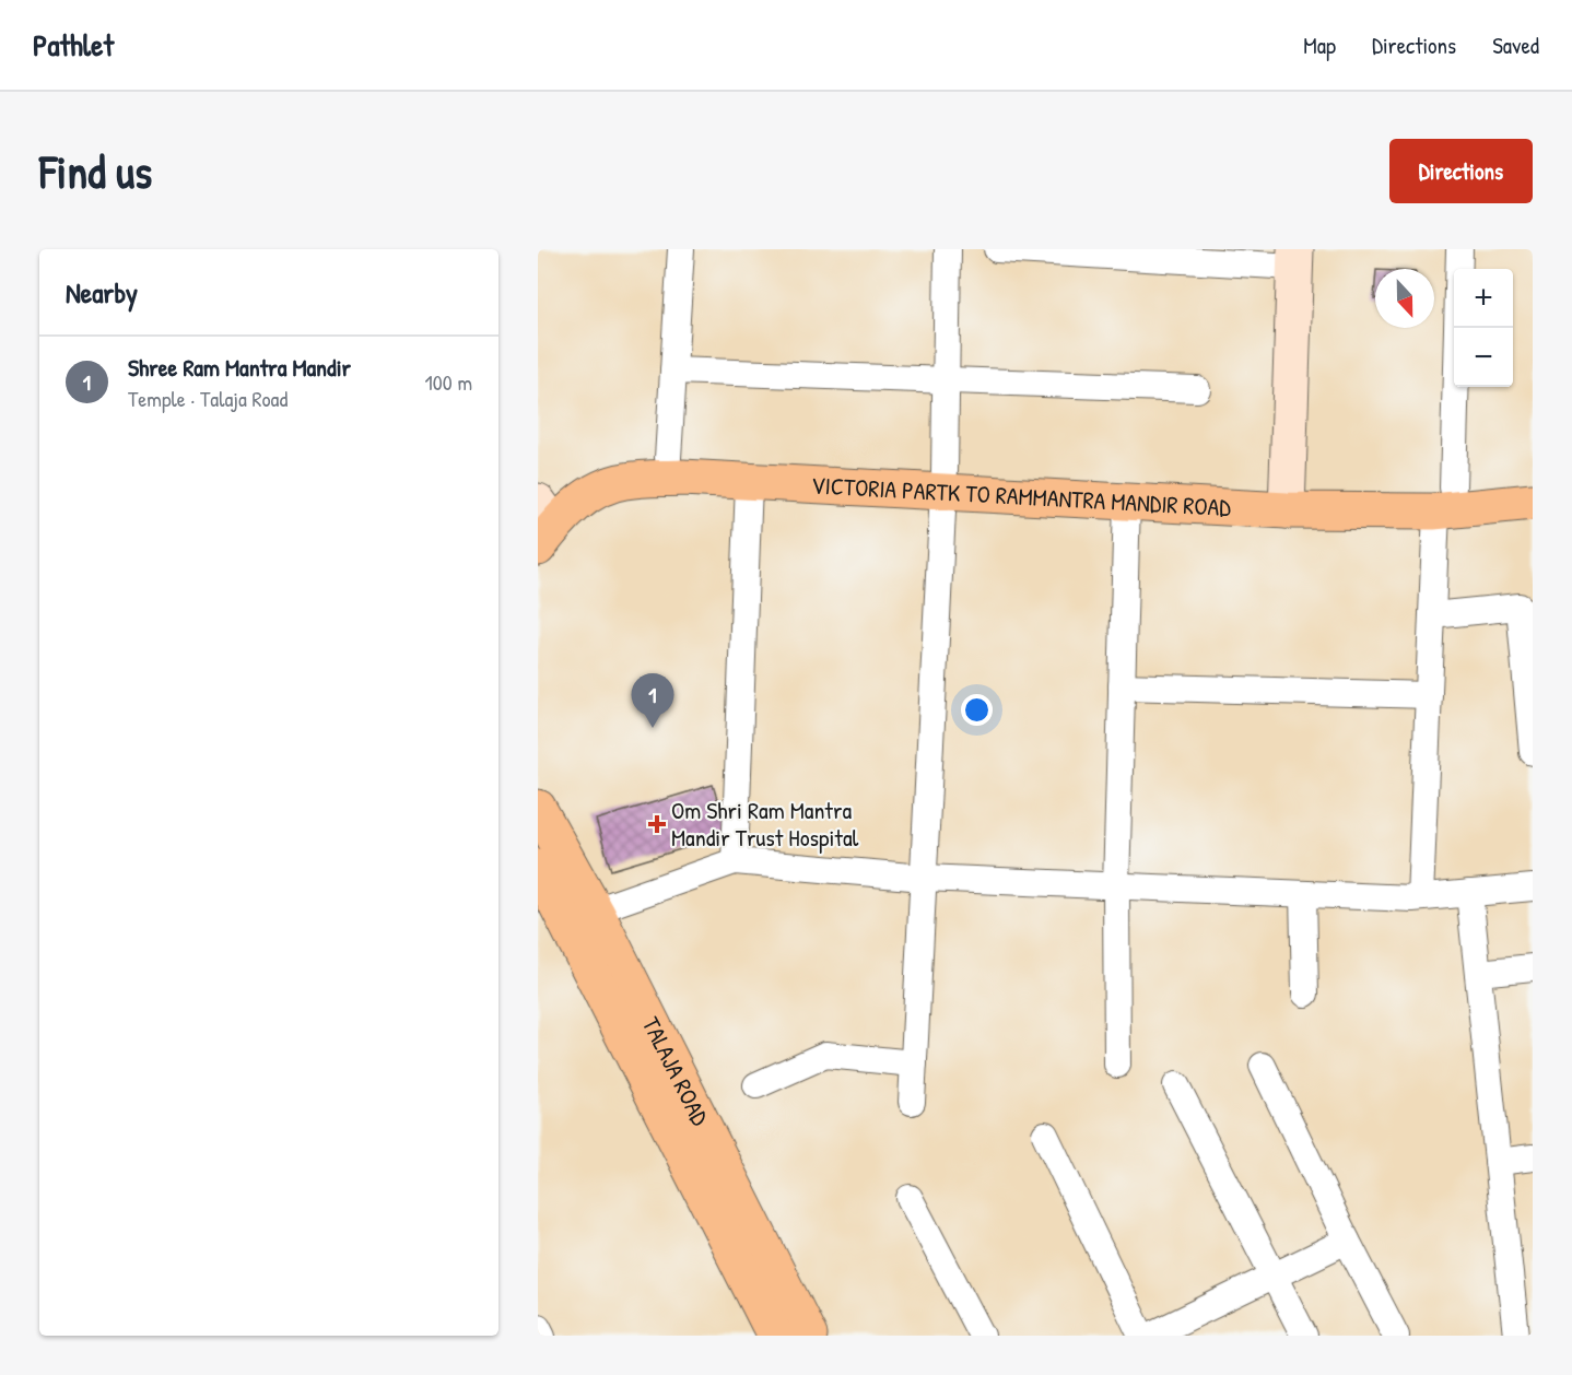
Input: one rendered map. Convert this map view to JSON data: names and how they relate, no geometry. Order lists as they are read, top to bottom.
{
  "streets": {
    "main road": ["VICTORIA PARTK TO RAMMANTRA MANDIR ROAD", "TALAJA ROAD"]
  },
  "places": {
    "health": ["Om Shri Ram Mantra Mandir Trust Hospital"]
  },
  "north": "bottom",
  "page": {
    "header": "Pathlet",
    "nav": ["Map", "Directions", "Saved"],
    "buttons": "Directions",
    "title": "Find us",
    "heading": "Nearby",
    "map_buttons": ["+", "−"],
    "list": [
      {
        "mark": "1",
        "name": "Shree Ram Mantra Mandir",
        "note": "Temple · Talaja Road",
        "value": "100 m"
      }
    ],
    "pins": "1"
  }
}
